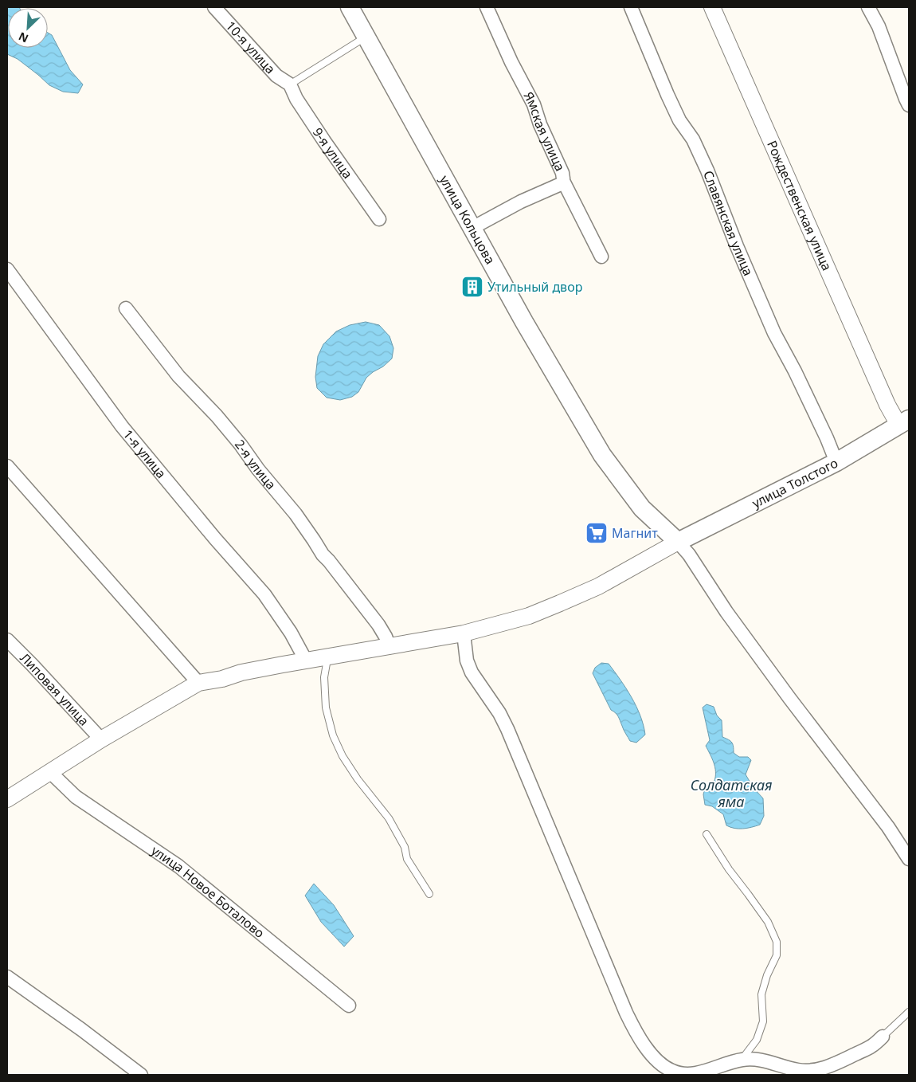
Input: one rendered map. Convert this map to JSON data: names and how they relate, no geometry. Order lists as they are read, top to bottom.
{
  "streets": {
    "main road": ["улица Кольцова", "улица Толстого"],
    "street": [
      "10-я улица",
      "Ямская улица",
      "9-я улица",
      "Рождественская улица",
      "Славянская улица",
      "1-я улица",
      "2-я улица",
      "Липовая улица",
      "улица Новое Боталово"
    ]
  },
  "crossings": [
    ["10-я улица", "9-я улица"],
    ["Рождественская улица", "улица Толстого"],
    ["улица Кольцова", "улица Толстого"],
    ["Славянская улица", "улица Толстого"]
  ],
  "water": ["Солдатская яма"],
  "places": {
    "building": ["Утильный двор"],
    "supermarket": ["Магнит"]
  },
  "north": "bottom left"
}
